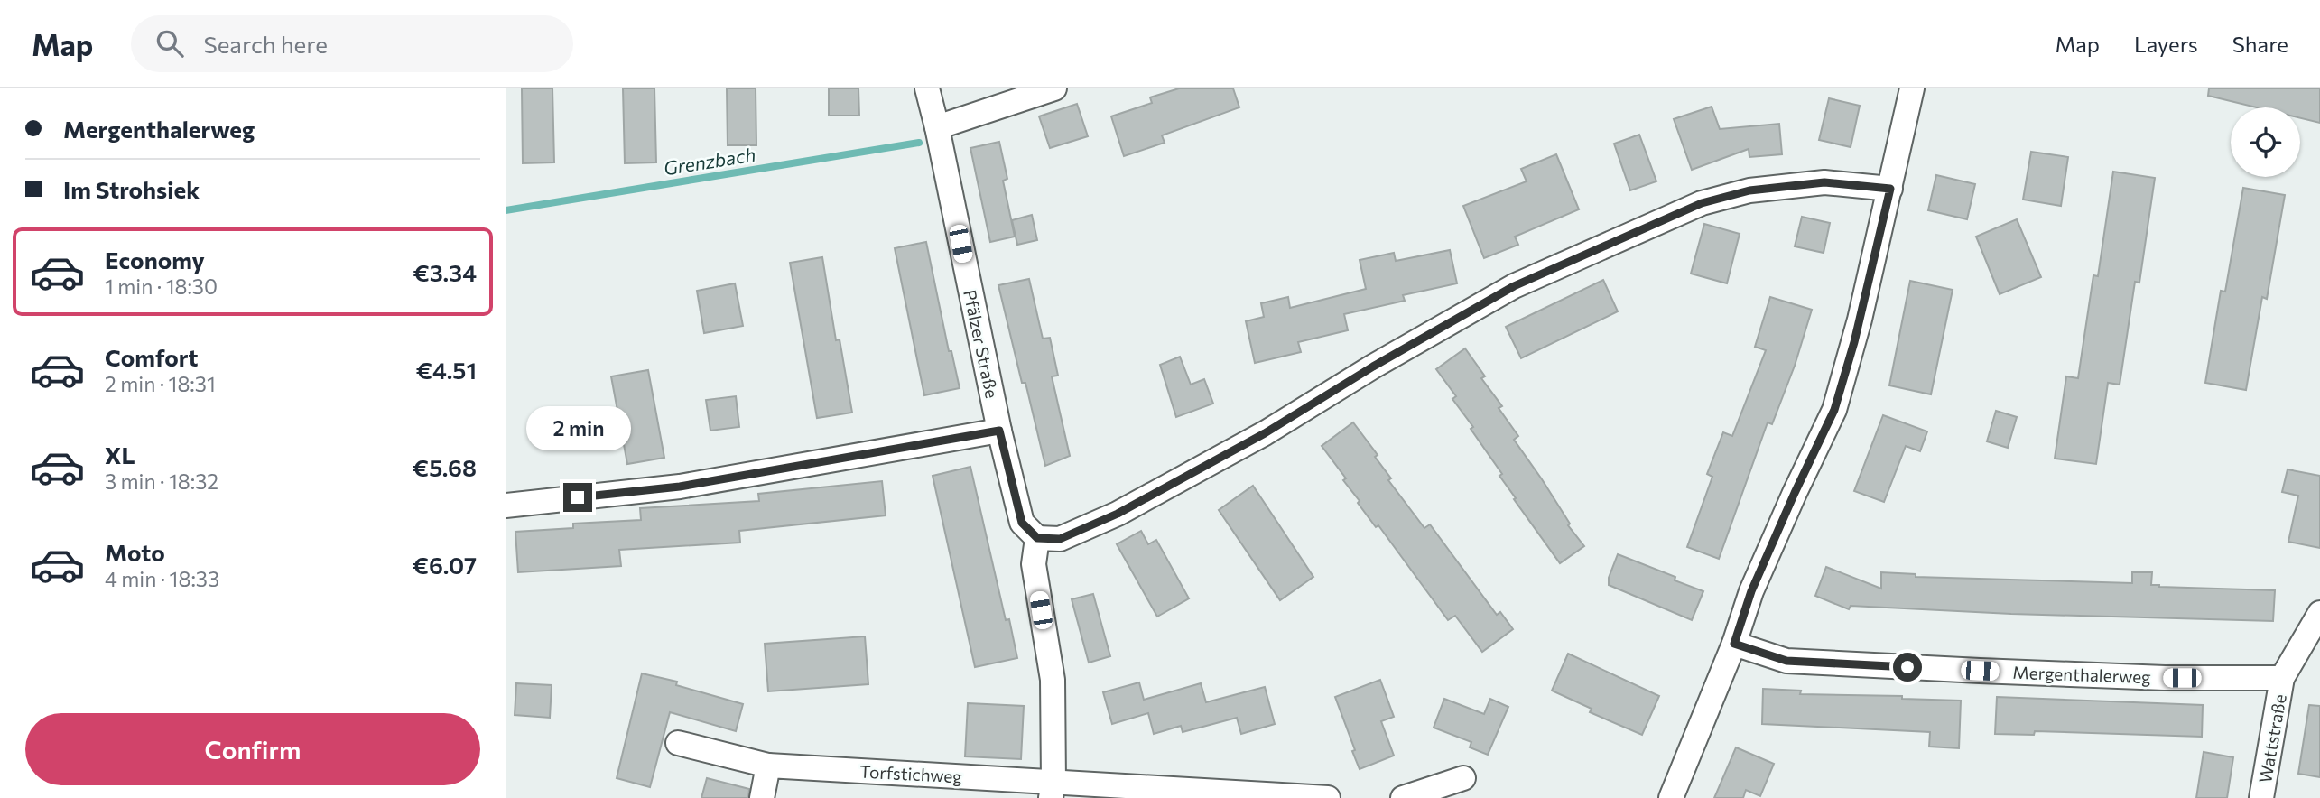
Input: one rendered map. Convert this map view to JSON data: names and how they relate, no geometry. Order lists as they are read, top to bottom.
{
  "streets": {
    "street": [
      "Pfälzer Straße",
      "Mergenthalerweg",
      "Wattstraße",
      "Torfstichweg"
    ]
  },
  "crossings": [
    ["Mergenthalerweg", "Wattstraße"]
  ],
  "water": ["Grenzbach"],
  "page": {
    "header": "Map",
    "search": "Search here",
    "nav": ["Map", "Layers", "Share"],
    "banner": ["Mergenthalerweg", "Im Strohsiek"],
    "list": [
      {
        "name": "Economy",
        "note": "1 min · 18:30",
        "value": "€3.34"
      },
      {
        "name": "Comfort",
        "note": "2 min · 18:31",
        "value": "€4.51"
      },
      {
        "name": "XL",
        "note": "3 min · 18:32",
        "value": "€5.68"
      },
      {
        "name": "Moto",
        "note": "4 min · 18:33",
        "value": "€6.07"
      }
    ],
    "bubble": "2 min",
    "buttons": "Confirm"
  }
}
